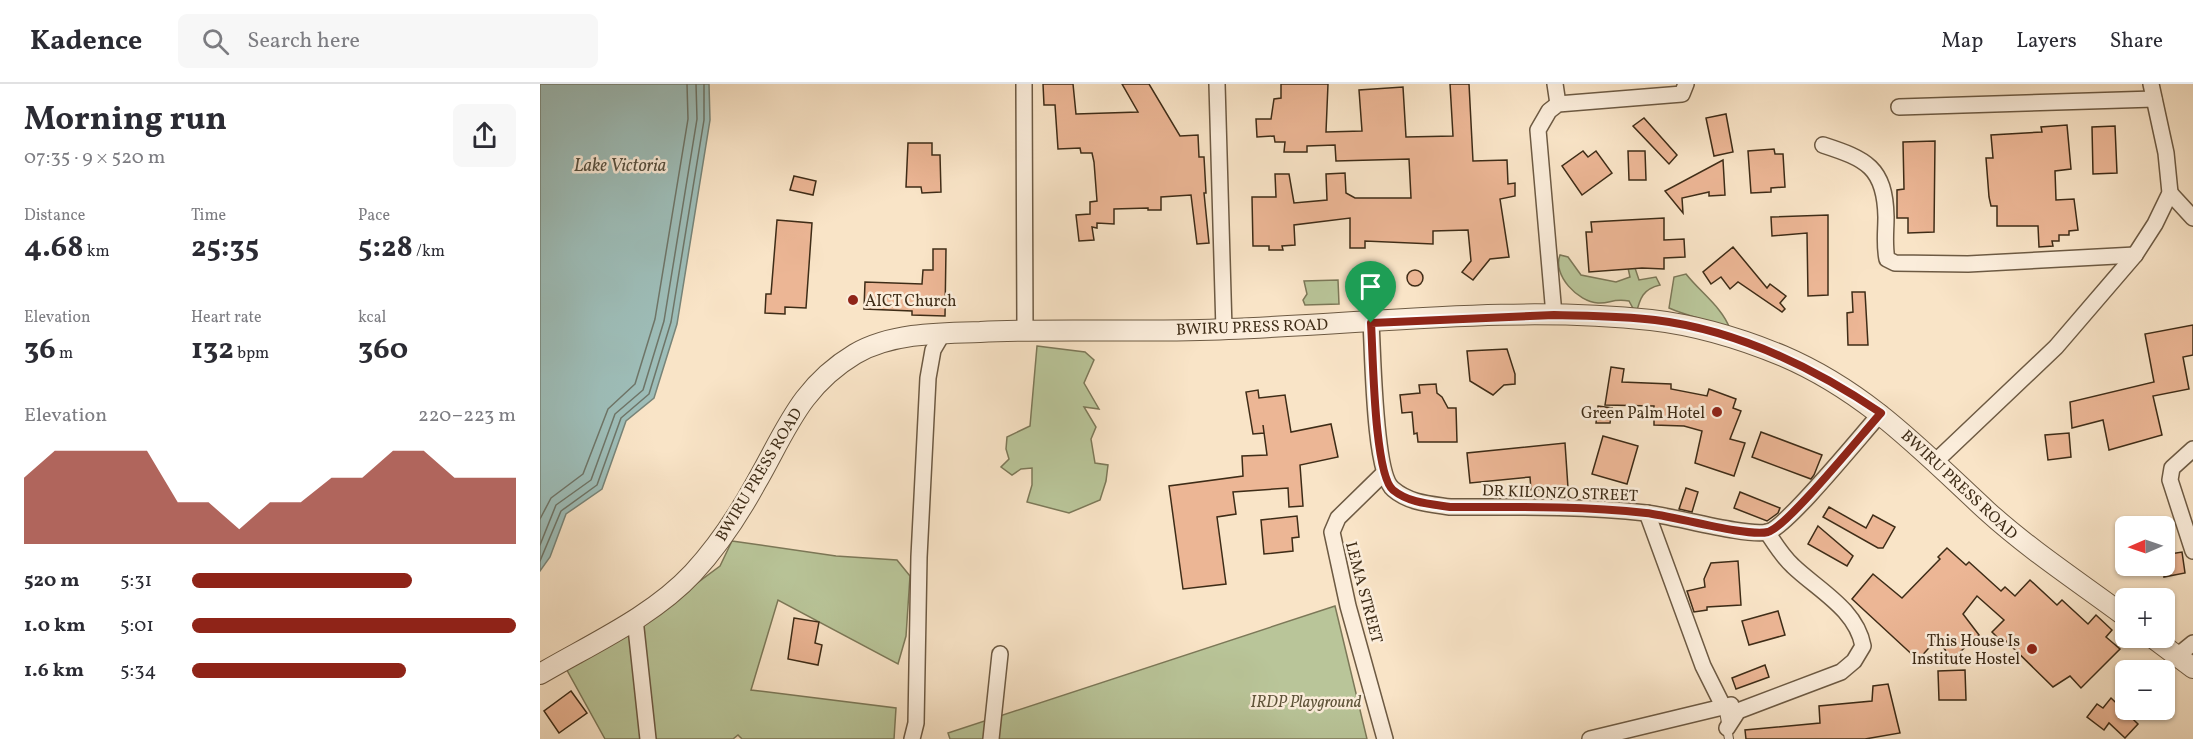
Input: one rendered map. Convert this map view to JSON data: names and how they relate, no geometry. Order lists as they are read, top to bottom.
{
  "streets": {
    "street": ["BWIRU PRESS ROAD", "DR KILONZO STREET", "LEMA STREET"]
  },
  "crossings": [
    ["DR KILONZO STREET", "LEMA STREET"]
  ],
  "water": ["Lake Victoria"],
  "parks": ["IRDP Playground"],
  "places": ["AICT Church", "Green Palm Hotel", "This House Is Institute Hostel"],
  "north": "left",
  "page": {
    "header": "Kadence",
    "search": "Search here",
    "nav": ["Map", "Layers", "Share"],
    "heading": ["Morning run", "07:35 · 9 × 520 m"],
    "stats": [
      ["Distance", "4.68 km"],
      ["Time", "25:35"],
      ["Pace", "5:28 /km"],
      ["Elevation", "36 m"],
      ["Heart rate", "132 bpm"],
      ["kcal", "360"]
    ],
    "chart": ["Elevation", "220–223 m"],
    "map_buttons": ["+", "−"],
    "list": [
      {
        "name": "520 m",
        "note": "5:31"
      },
      {
        "name": "1.0 km",
        "note": "5:01"
      },
      {
        "name": "1.6 km",
        "note": "5:34"
      }
    ]
  }
}
